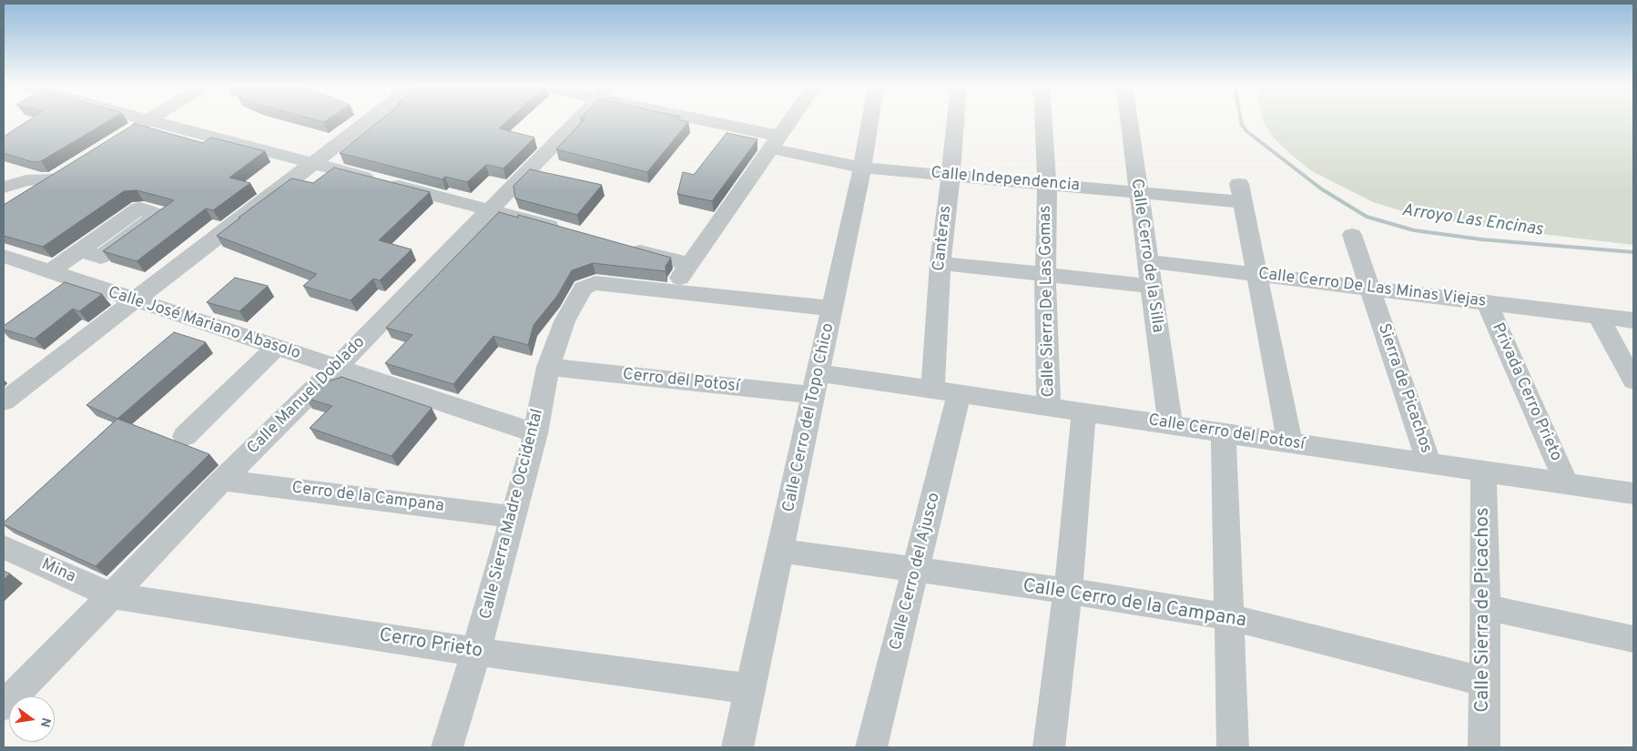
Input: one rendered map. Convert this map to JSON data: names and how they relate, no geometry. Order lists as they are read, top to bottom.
{
  "streets": {
    "street": [
      "Calle Independencia",
      "Canteras",
      "Calle Cerro de la Silla",
      "Calle Cerro De Las Minas Viejas",
      "Calle Sierra De Las Gomas",
      "Calle José Mariano Abasolo",
      "Cerro del Potosí",
      "Sierra de Picachos",
      "Privada Cerro Prieto",
      "Calle Manuel Doblado",
      "Calle Cerro del Topo Chico",
      "Calle Cerro del Potosí",
      "Cerro de la Campana",
      "Calle Sierra Madre Occidental",
      "Mina",
      "Calle Cerro del Ajusco",
      "Calle Cerro de la Campana",
      "Calle Sierra de Picachos",
      "Cerro Prieto"
    ]
  },
  "crossings": [
    ["Calle Independencia", "Canteras"],
    ["Calle Independencia", "Calle Cerro de la Silla"],
    ["Calle Independencia", "Calle Cerro De Las Minas Viejas"],
    ["Calle Independencia", "Calle Sierra De Las Gomas"],
    ["Calle Independencia", "Calle Cerro del Topo Chico"],
    ["Canteras", "Calle Cerro del Potosí"],
    ["Canteras", "Calle Cerro del Ajusco"],
    ["Calle Cerro de la Silla", "Calle Cerro De Las Minas Viejas"],
    ["Calle Cerro de la Silla", "Calle Cerro del Potosí"],
    ["Calle Cerro De Las Minas Viejas", "Sierra de Picachos"],
    ["Calle Cerro De Las Minas Viejas", "Privada Cerro Prieto"],
    ["Calle Sierra De Las Gomas", "Calle Cerro del Potosí"],
    ["Calle José Mariano Abasolo", "Calle Manuel Doblado"],
    ["Calle José Mariano Abasolo", "Calle Sierra Madre Occidental"],
    ["Cerro del Potosí", "Calle Cerro del Topo Chico"],
    ["Cerro del Potosí", "Calle Cerro del Potosí"],
    ["Cerro del Potosí", "Calle Sierra Madre Occidental"],
    ["Sierra de Picachos", "Calle Cerro del Potosí"],
    ["Privada Cerro Prieto", "Calle Cerro del Potosí"],
    ["Calle Manuel Doblado", "Cerro de la Campana"],
    ["Calle Manuel Doblado", "Mina"],
    ["Calle Manuel Doblado", "Cerro Prieto"],
    ["Calle Cerro del Topo Chico", "Calle Cerro del Potosí"],
    ["Calle Cerro del Topo Chico", "Calle Cerro de la Campana"],
    ["Calle Cerro del Topo Chico", "Cerro Prieto"],
    ["Calle Cerro del Potosí", "Calle Cerro del Ajusco"],
    ["Calle Cerro del Potosí", "Calle Sierra de Picachos"],
    ["Cerro de la Campana", "Calle Sierra Madre Occidental"],
    ["Calle Sierra Madre Occidental", "Cerro Prieto"],
    ["Mina", "Cerro Prieto"],
    ["Calle Cerro del Ajusco", "Calle Cerro de la Campana"],
    ["Calle Cerro de la Campana", "Calle Sierra de Picachos"]
  ],
  "water": ["Arroyo Las Encinas"],
  "north": "right"
}
